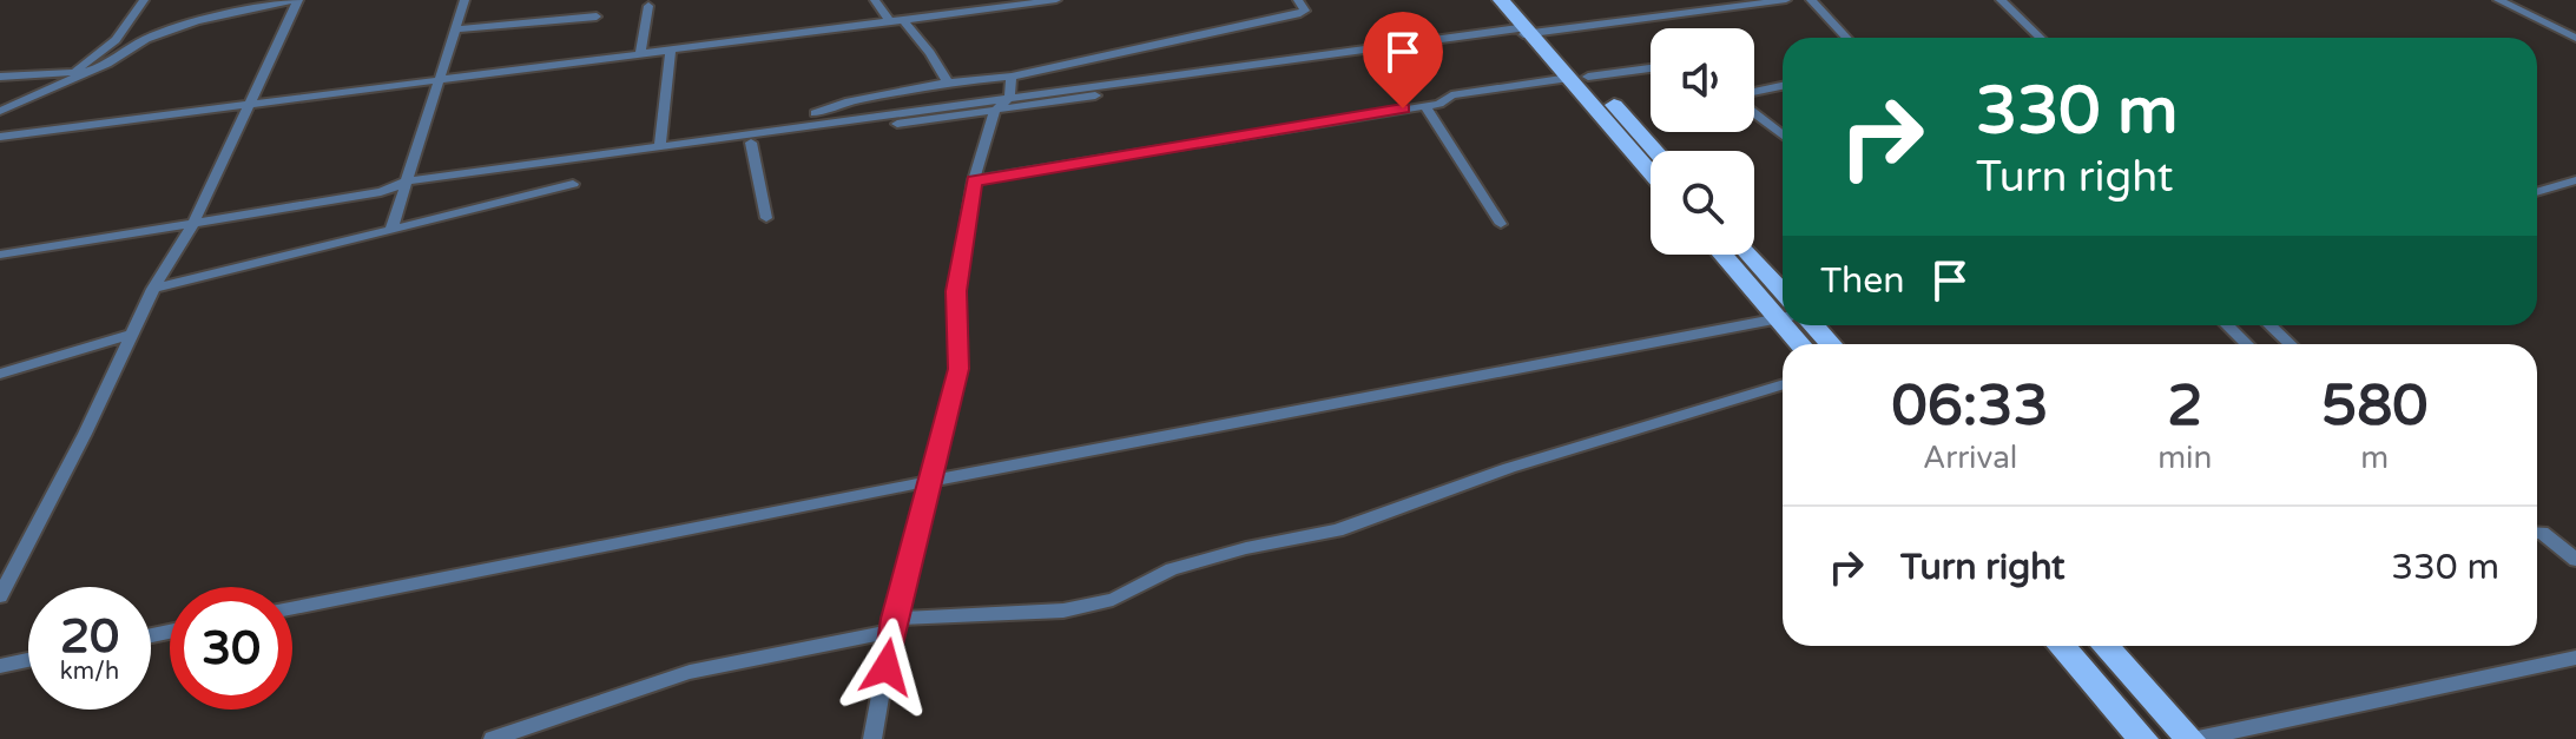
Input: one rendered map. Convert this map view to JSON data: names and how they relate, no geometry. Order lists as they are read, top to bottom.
{
  "page": {
    "turn": ["330 m", "Turn right"],
    "then": "Then",
    "eta": [
      "06:33",
      "Arrival",
      "2",
      "min",
      "580",
      "m"
    ],
    "list": [
      {
        "name": "Turn right",
        "value": "330 m"
      }
    ],
    "speed": "20 km/h",
    "limit": "30"
  }
}
